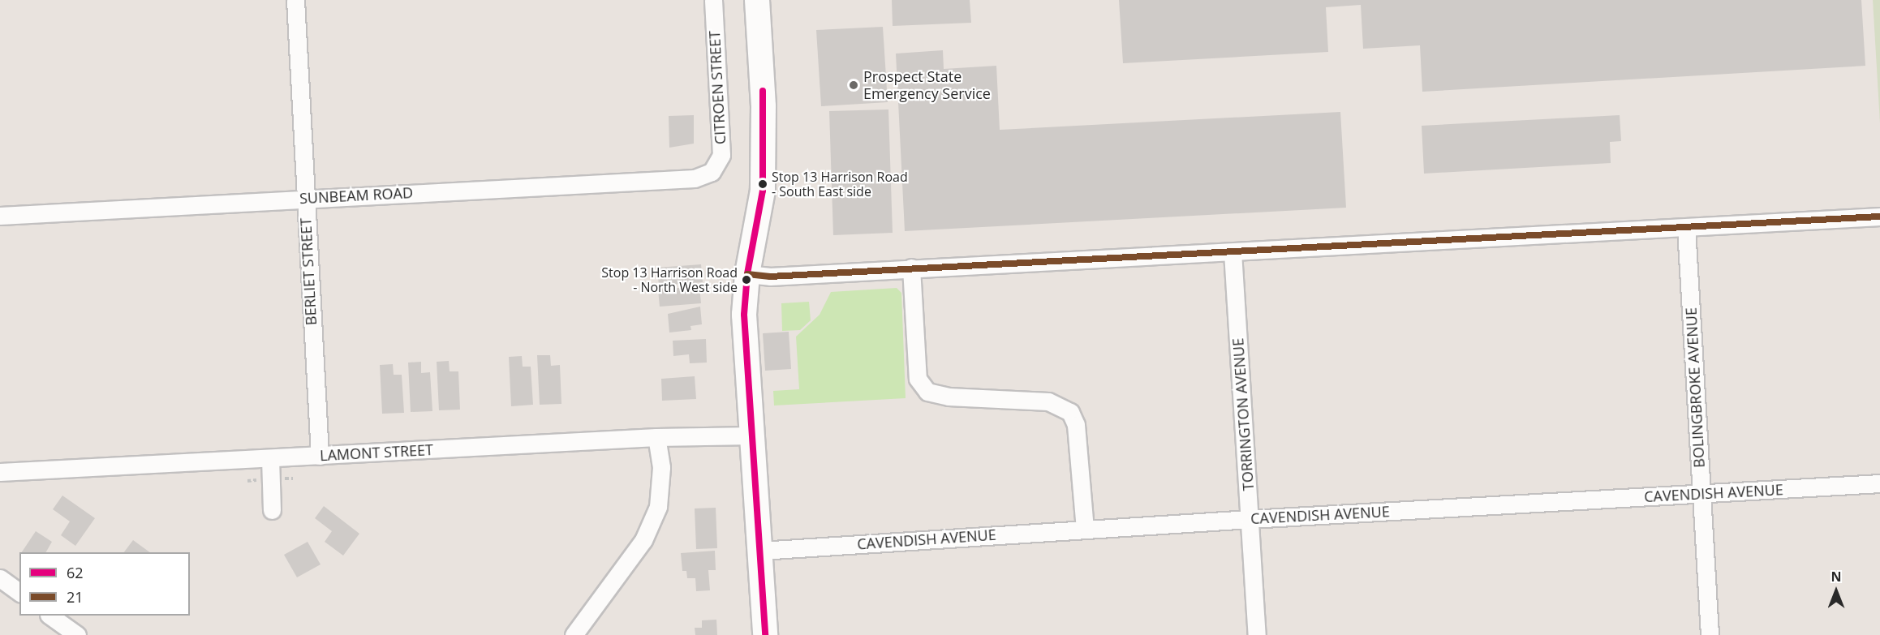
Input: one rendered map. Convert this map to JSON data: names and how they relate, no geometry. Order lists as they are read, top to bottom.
{
  "streets": {
    "street": [
      "CITROEN STREET",
      "SUNBEAM ROAD",
      "BERLIET STREET",
      "BOLINGBROKE AVENUE",
      "TORRINGTON AVENUE",
      "LAMONT STREET",
      "CAVENDISH AVENUE"
    ]
  },
  "crossings": [
    ["CITROEN STREET", "SUNBEAM ROAD"],
    ["SUNBEAM ROAD", "BERLIET STREET"],
    ["BERLIET STREET", "LAMONT STREET"],
    ["BOLINGBROKE AVENUE", "CAVENDISH AVENUE"],
    ["TORRINGTON AVENUE", "CAVENDISH AVENUE"]
  ],
  "places": ["Prospect State Emergency Service", "Stop 13 Harrison Road - South East side", "Stop 13 Harrison Road - North West side"],
  "lines": ["transit line 62", "transit line 21"],
  "legend": ["62", "21"],
  "north": "top"
}
